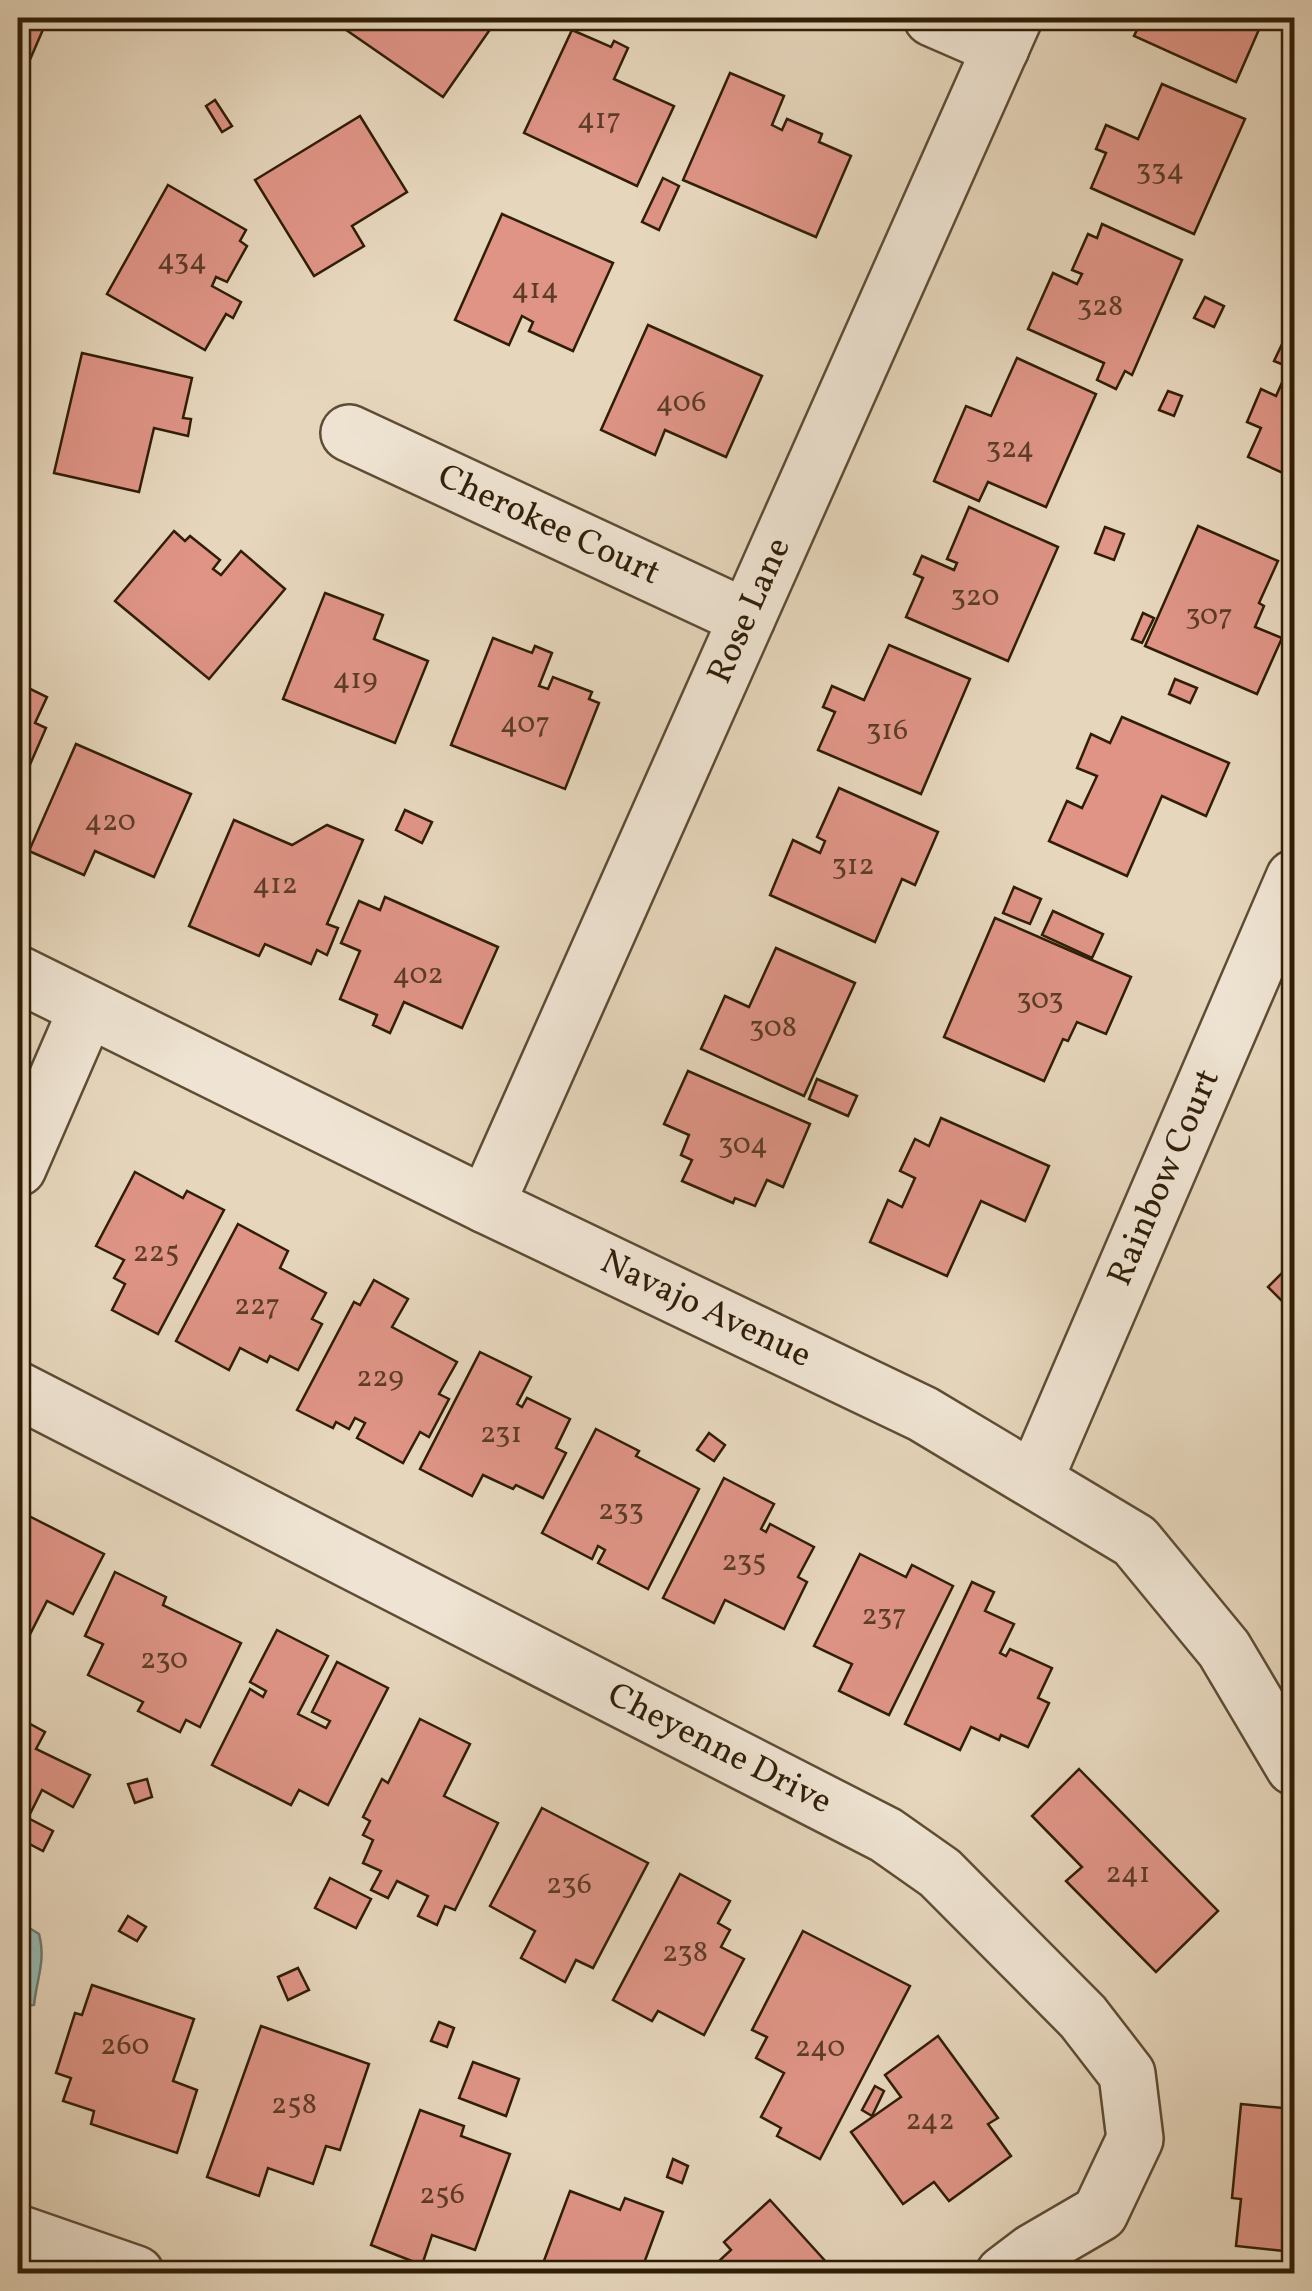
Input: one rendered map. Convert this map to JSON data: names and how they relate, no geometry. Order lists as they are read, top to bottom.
{
  "streets": {
    "street": [
      "Cherokee Court",
      "Rose Lane",
      "Rainbow Court",
      "Navajo Avenue",
      "Cheyenne Drive"
    ]
  },
  "crossings": [
    ["Cherokee Court", "Rose Lane"],
    ["Rose Lane", "Navajo Avenue"],
    ["Rainbow Court", "Navajo Avenue"]
  ],
  "house_numbers": [
    "417",
    "334",
    "434",
    "414",
    "328",
    "406",
    "324",
    "320",
    "307",
    "419",
    "407",
    "316",
    "420",
    "312",
    "412",
    "402",
    "303",
    "308",
    "304",
    "225",
    "227",
    "229",
    "231",
    "233",
    "235",
    "237",
    "230",
    "241",
    "236",
    "238",
    "260",
    "240",
    "258",
    "242",
    "256"
  ]
}
